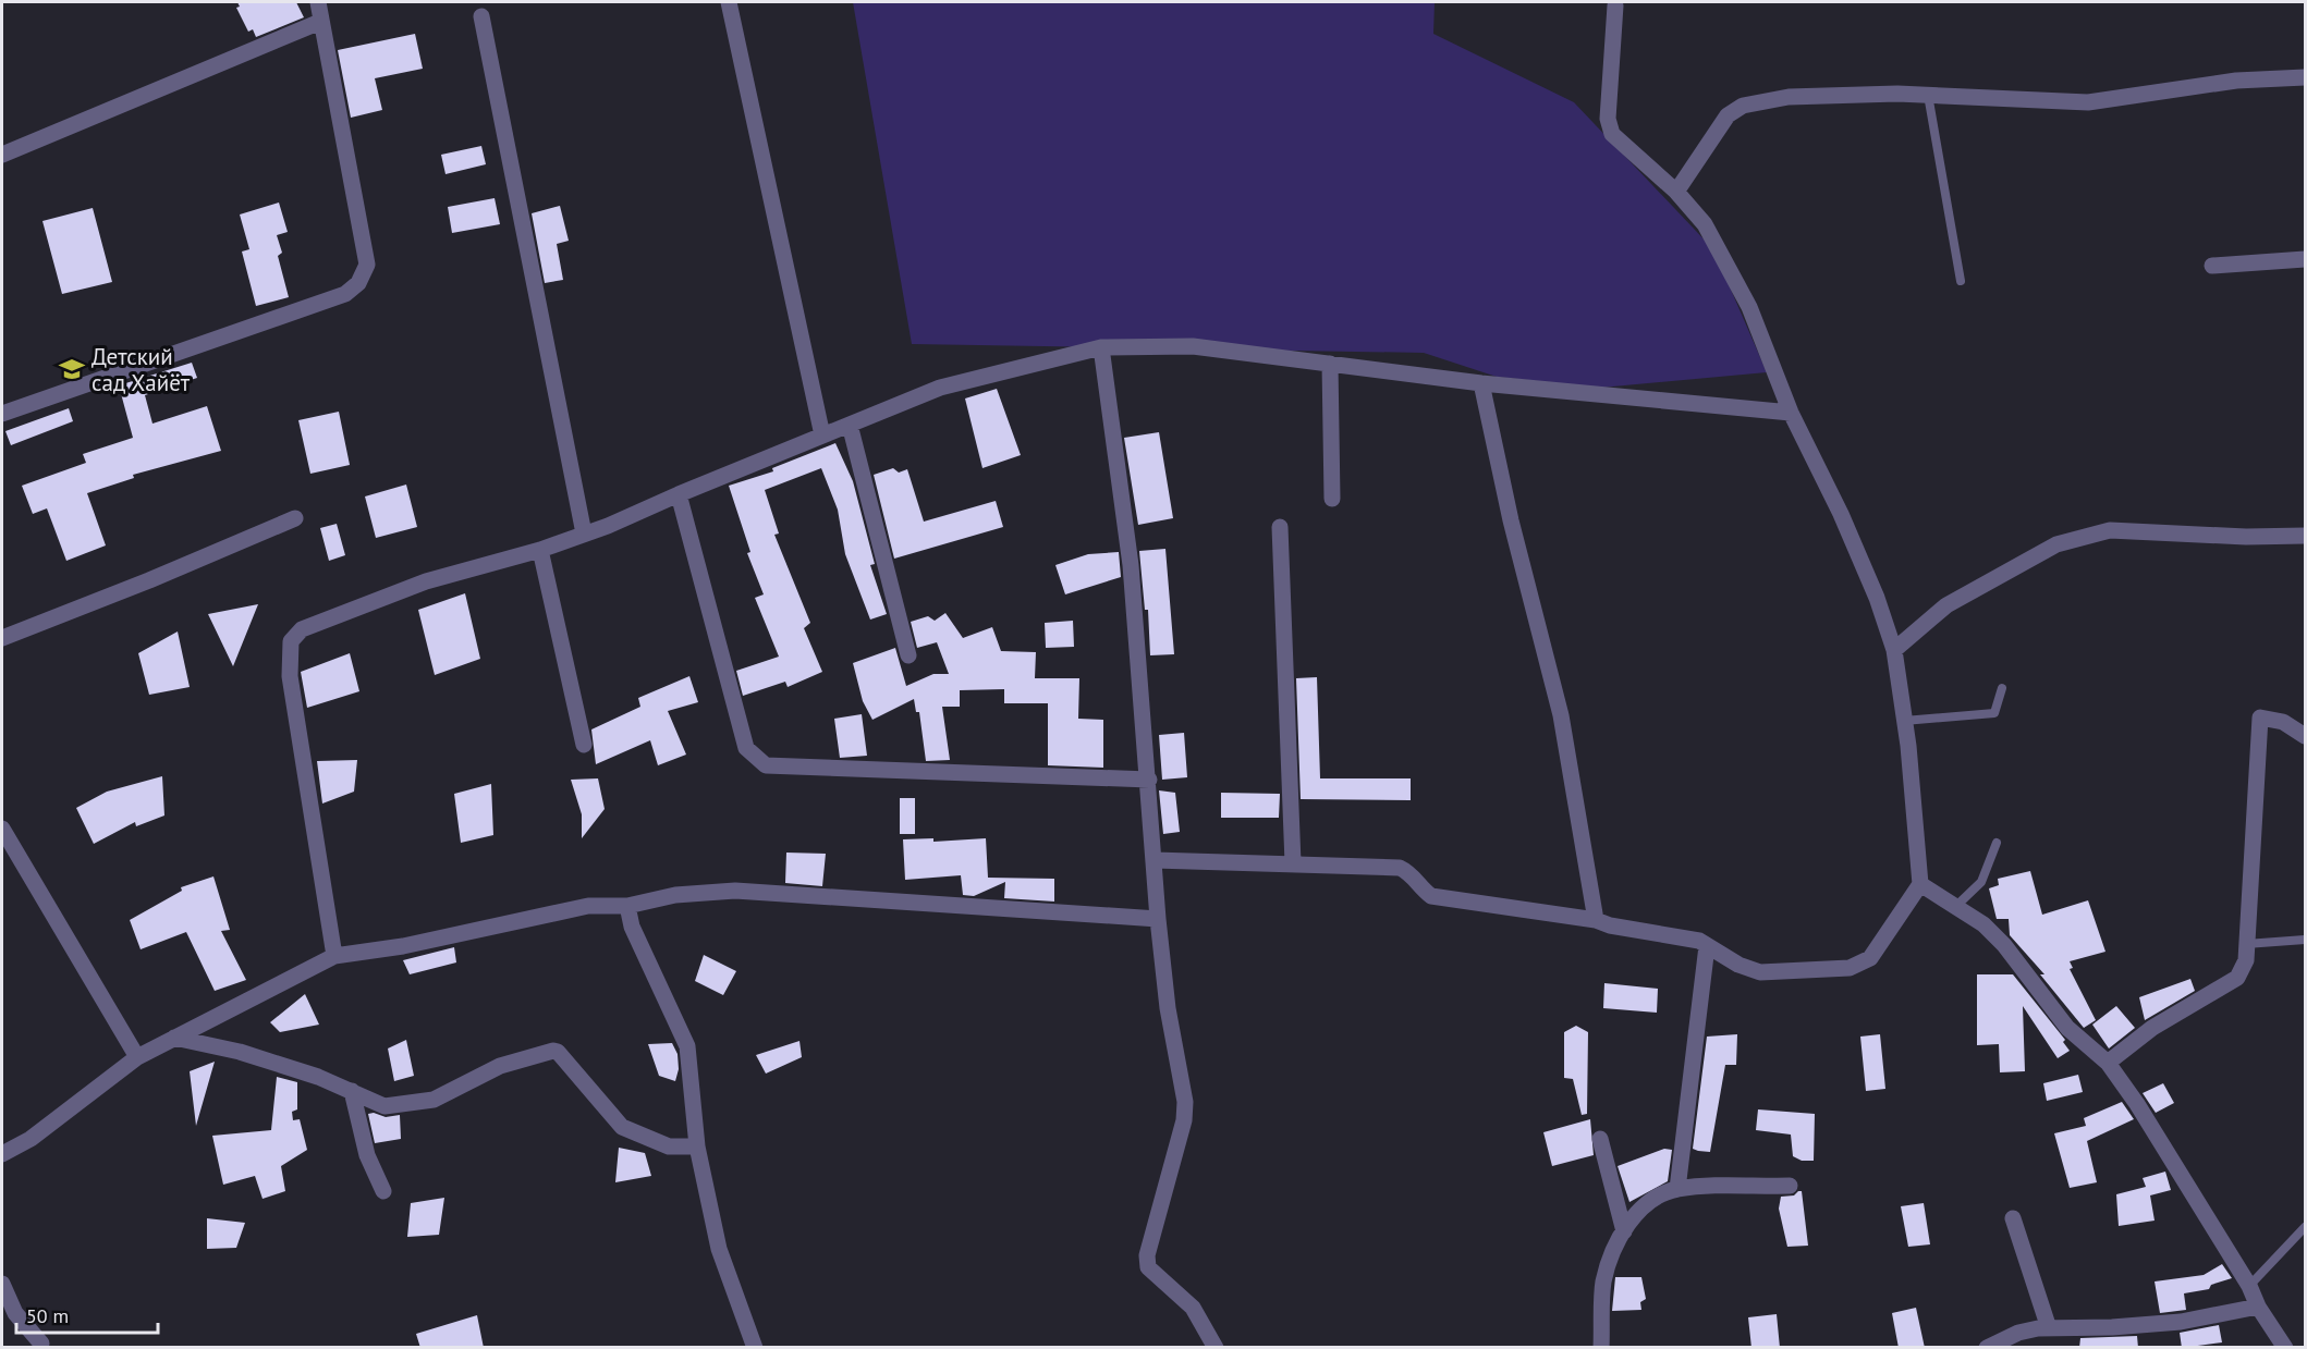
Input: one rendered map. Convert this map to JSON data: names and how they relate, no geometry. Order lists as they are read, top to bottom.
{
  "places": {
    "school or university": ["Детский сад Хайёт"]
  },
  "scale_bar": "50 m"
}
